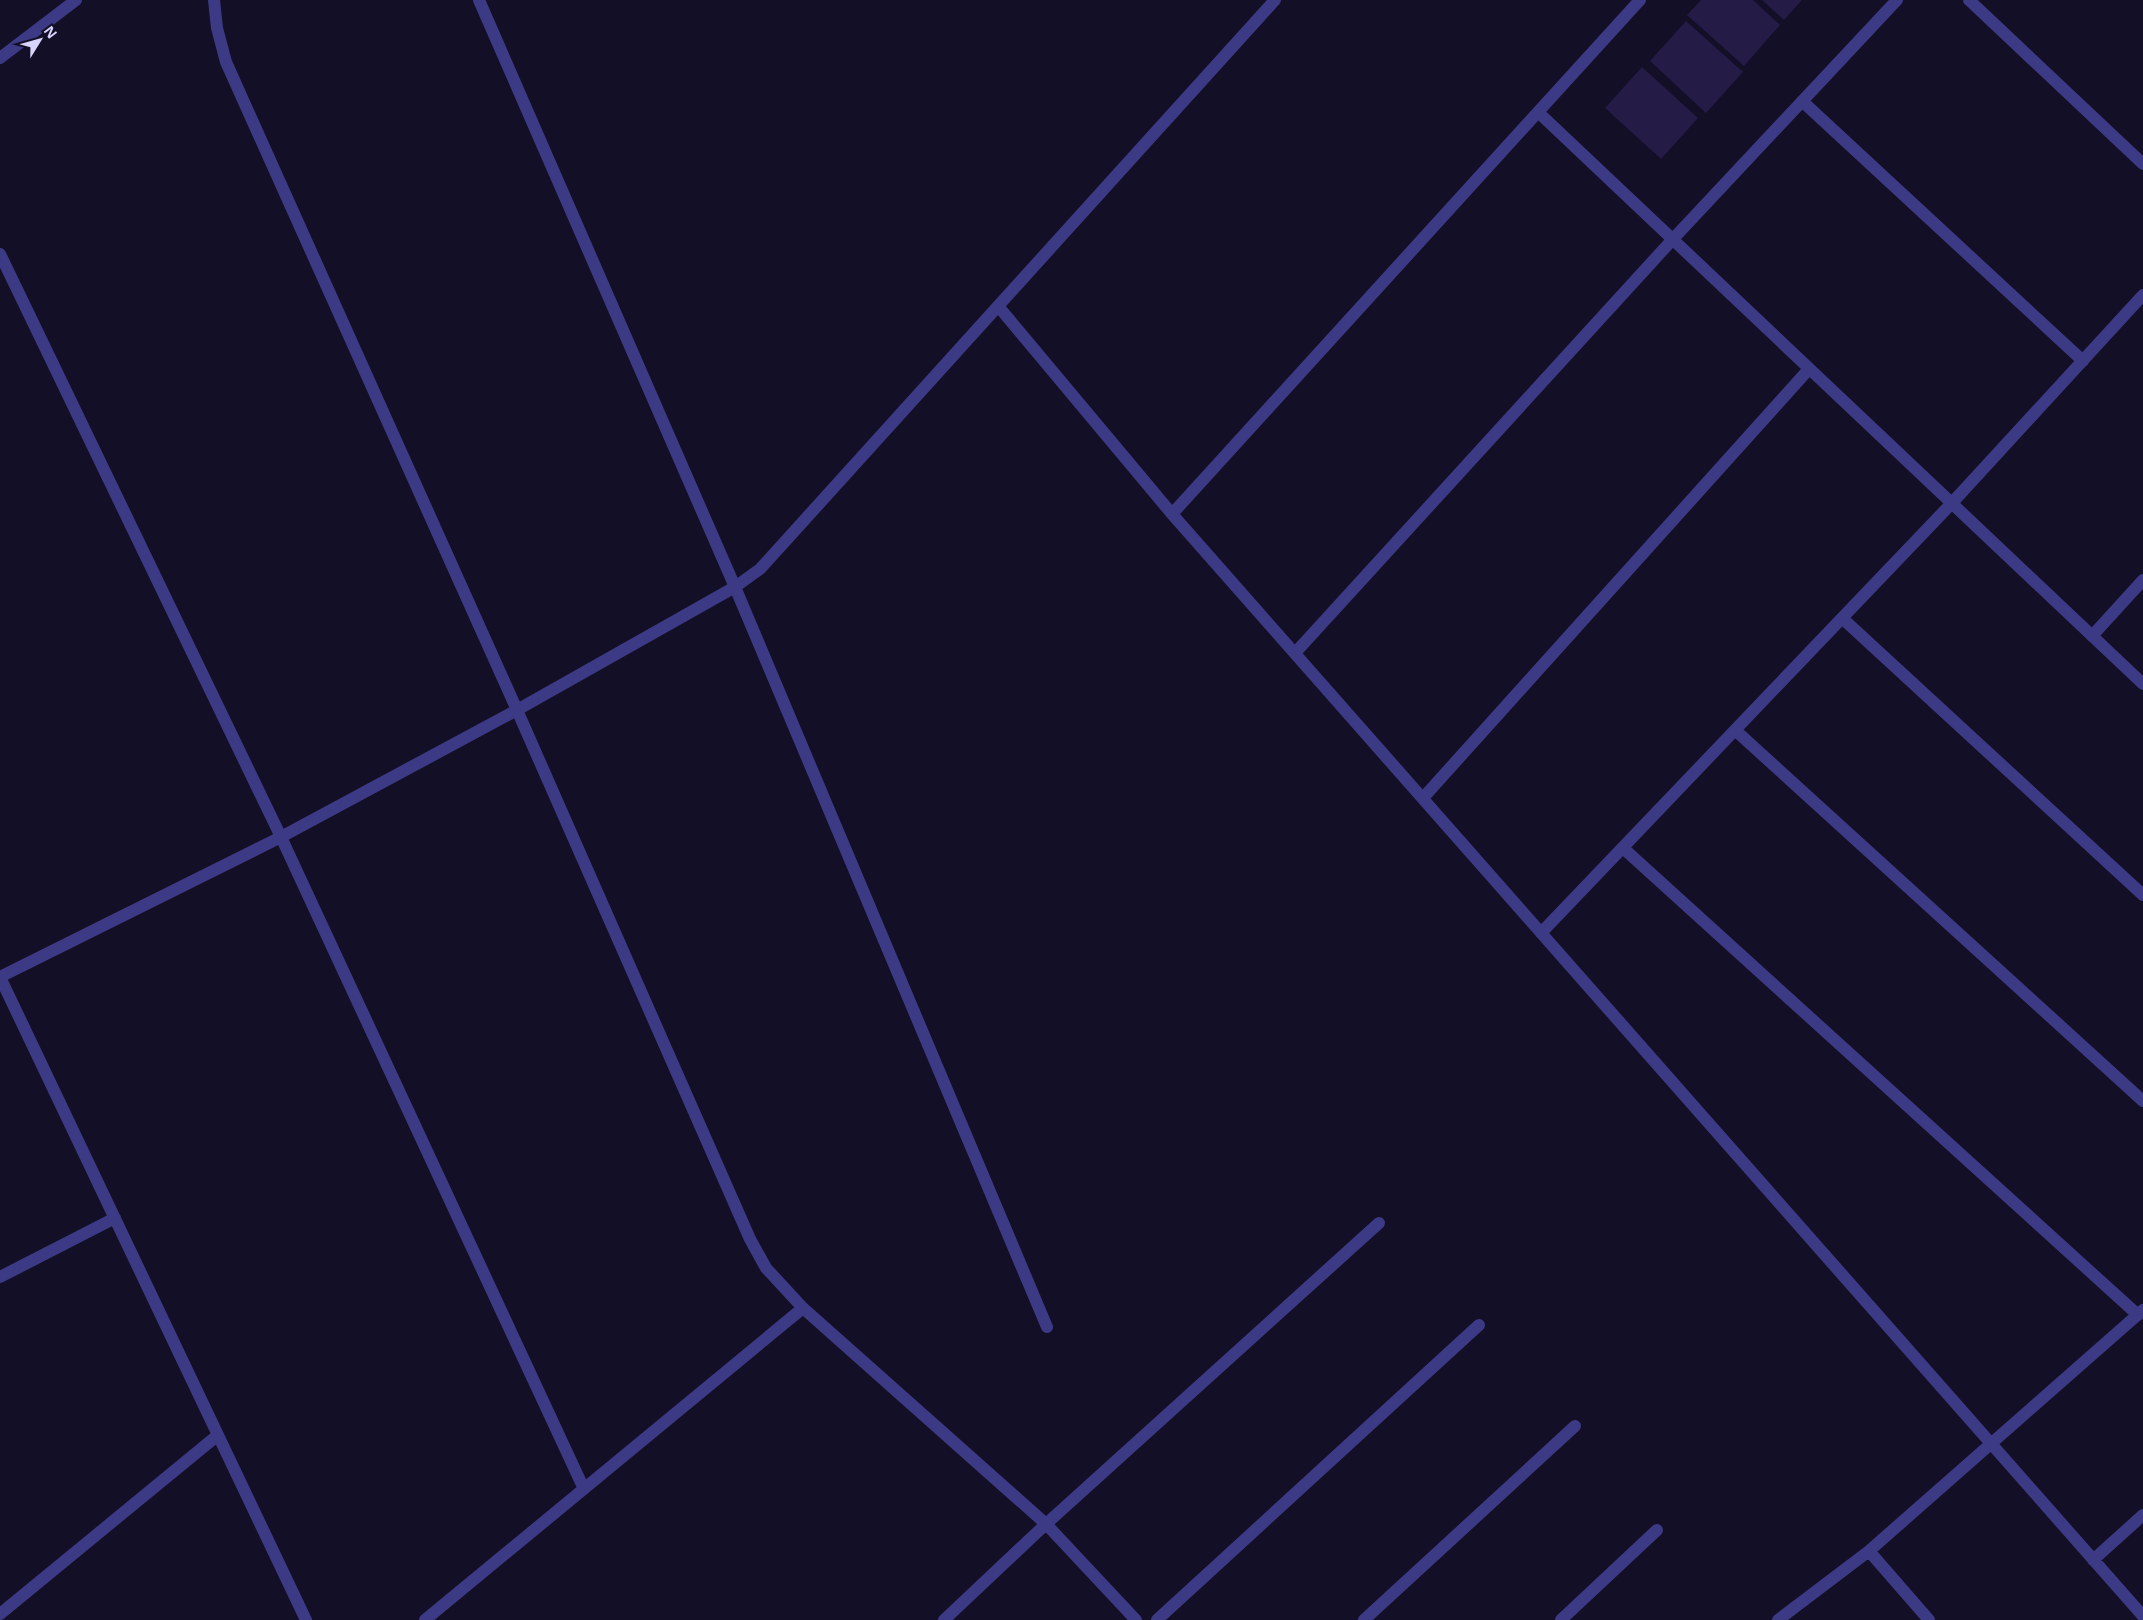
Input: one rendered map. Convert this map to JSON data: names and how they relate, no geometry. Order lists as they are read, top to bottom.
{
  "north": "top right"
}
